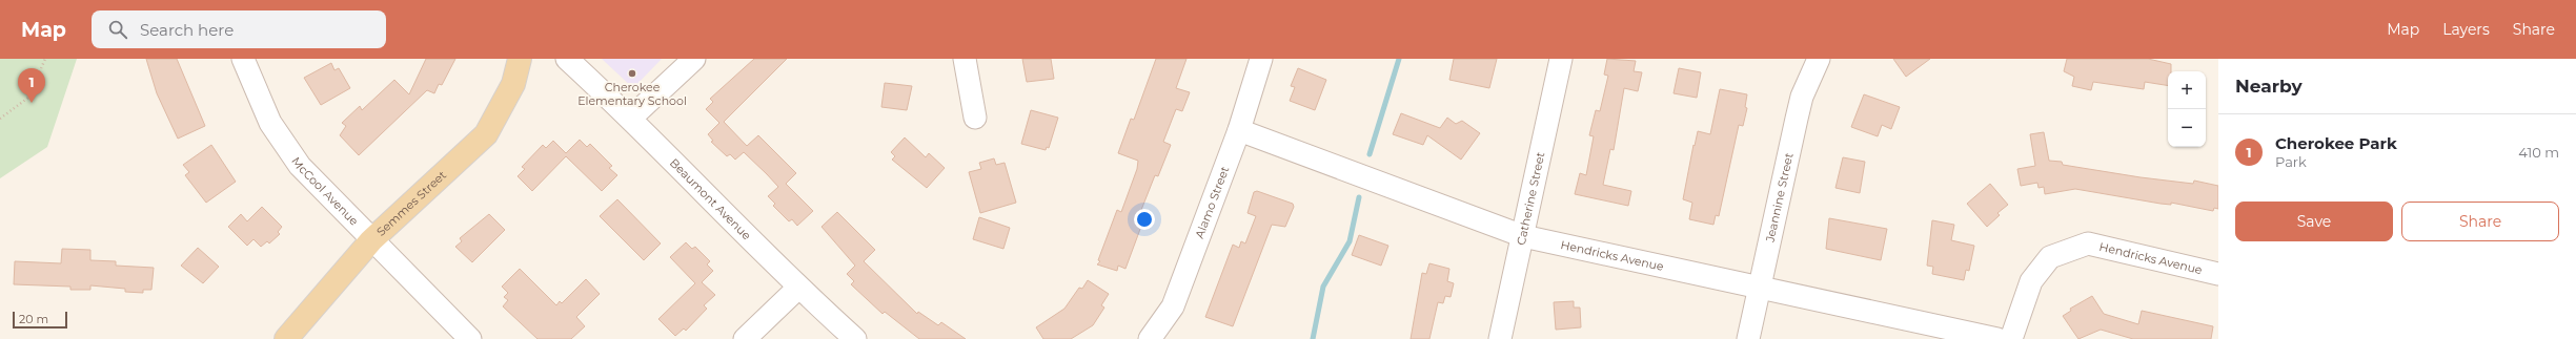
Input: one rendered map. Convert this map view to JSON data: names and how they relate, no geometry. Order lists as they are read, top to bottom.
{
  "streets": {
    "main road": ["Semmes Street"],
    "street": [
      "McCool Avenue",
      "Jeannine Street",
      "Beaumont Avenue",
      "Catherine Street",
      "Alamo Street",
      "Hendricks Avenue"
    ]
  },
  "crossings": [
    ["McCool Avenue", "Semmes Street"],
    ["Jeannine Street", "Hendricks Avenue"],
    ["Catherine Street", "Hendricks Avenue"],
    ["Alamo Street", "Hendricks Avenue"]
  ],
  "places": ["Cherokee Elementary School"],
  "scale_bar": "20 m",
  "page": {
    "header": "Map",
    "search": "Search here",
    "nav": ["Map", "Layers", "Share"],
    "heading": "Nearby",
    "pins": "1",
    "map_buttons": ["+", "−"],
    "list": [
      {
        "mark": "1",
        "name": "Cherokee Park",
        "note": "Park",
        "value": "410 m"
      }
    ],
    "buttons": ["Save", "Share"],
    "scale": "20 m"
  }
}
